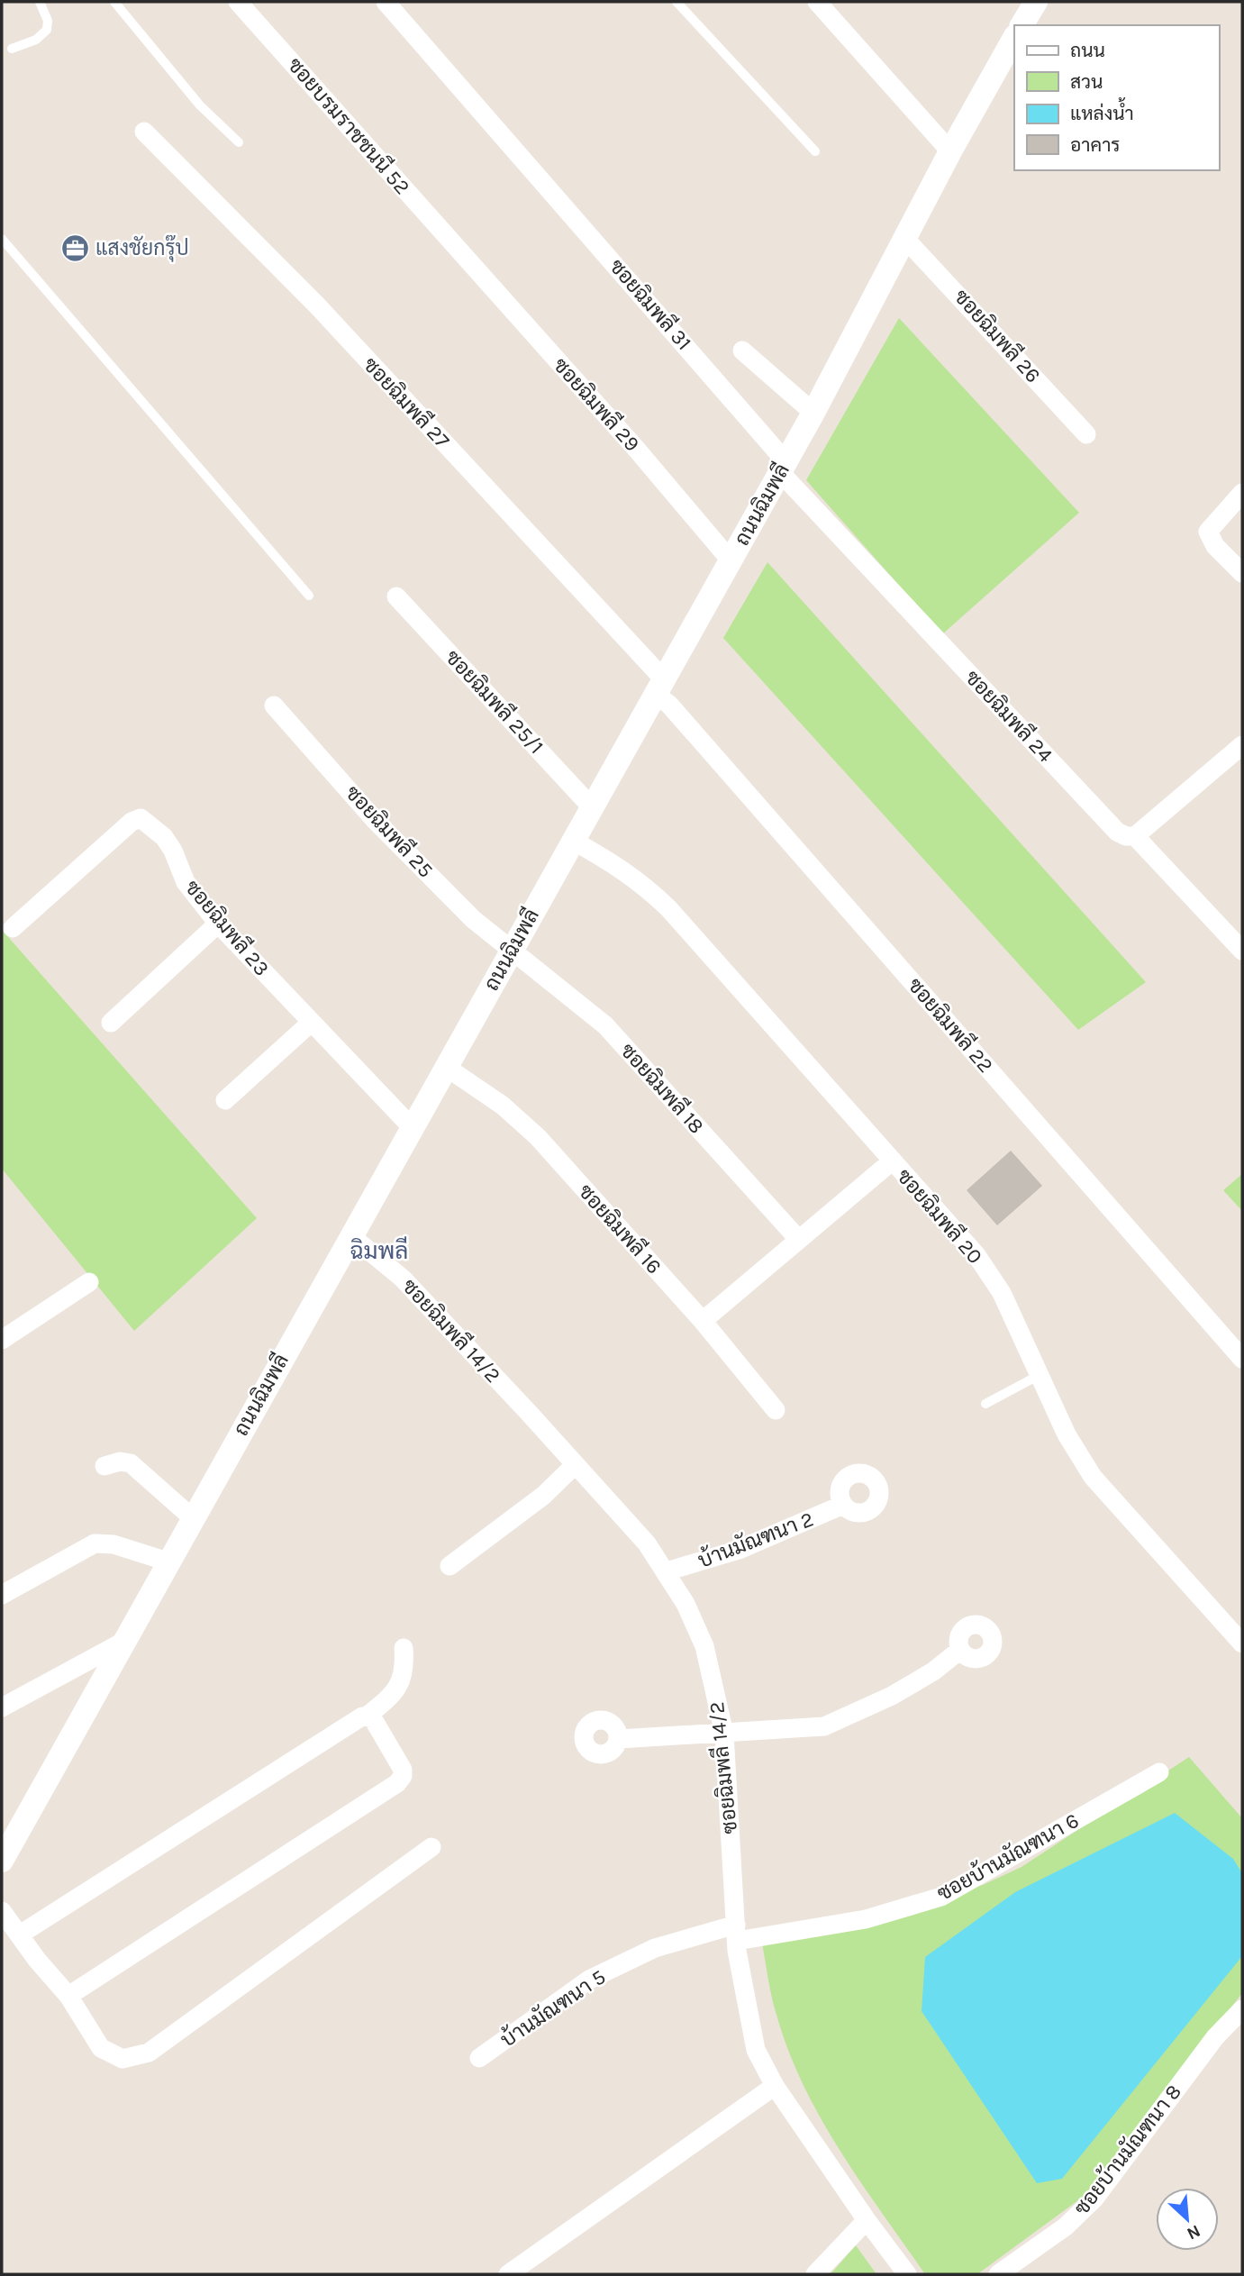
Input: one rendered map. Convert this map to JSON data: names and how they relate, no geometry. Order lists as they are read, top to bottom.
{
  "streets": {
    "street": [
      "ซอยบรมราชชนนี 52",
      "ซอยฉิมพลี 31",
      "ซอยฉิมพลี 26",
      "ซอยฉิมพลี 27",
      "ซอยฉิมพลี 29",
      "ถนนฉิมพลี",
      "ซอยฉิมพลี 25/1",
      "ซอยฉิมพลี 24",
      "ซอยฉิมพลี 25",
      "ซอยฉิมพลี 23",
      "ซอยฉิมพลี 22",
      "ซอยฉิมพลี 18",
      "ซอยฉิมพลี 20",
      "ซอยฉิมพลี 16",
      "ซอยฉิมพลี 14/2",
      "บ้านมัณฑนา 2",
      "ซอยบ้านมัณฑนา 6",
      "บ้านมัณฑนา 5",
      "ซอยบ้านมัณฑนา 8"
    ]
  },
  "crossings": [
    ["ซอยบรมราชชนนี 52", "ซอยฉิมพลี 29"],
    ["ซอยฉิมพลี 31", "ถนนฉิมพลี"],
    ["ซอยฉิมพลี 31", "ซอยฉิมพลี 24"],
    ["ซอยฉิมพลี 26", "ถนนฉิมพลี"],
    ["ซอยฉิมพลี 27", "ถนนฉิมพลี"],
    ["ซอยฉิมพลี 27", "ซอยฉิมพลี 22"],
    ["ซอยฉิมพลี 29", "ถนนฉิมพลี"],
    ["ถนนฉิมพลี", "ซอยฉิมพลี 25/1"],
    ["ถนนฉิมพลี", "ซอยฉิมพลี 24"],
    ["ถนนฉิมพลี", "ซอยฉิมพลี 25"],
    ["ถนนฉิมพลี", "ซอยฉิมพลี 23"],
    ["ถนนฉิมพลี", "ซอยฉิมพลี 22"],
    ["ถนนฉิมพลี", "ซอยฉิมพลี 18"],
    ["ถนนฉิมพลี", "ซอยฉิมพลี 20"],
    ["ถนนฉิมพลี", "ซอยฉิมพลี 16"],
    ["ถนนฉิมพลี", "ซอยฉิมพลี 14/2"],
    ["ซอยฉิมพลี 25", "ซอยฉิมพลี 18"],
    ["ซอยฉิมพลี 14/2", "บ้านมัณฑนา 2"],
    ["ซอยฉิมพลี 14/2", "ซอยบ้านมัณฑนา 6"],
    ["ซอยฉิมพลี 14/2", "บ้านมัณฑนา 5"],
    ["ซอยบ้านมัณฑนา 6", "บ้านมัณฑนา 5"]
  ],
  "districts": ["ฉิมพลี"],
  "places": {
    "office": ["แสงชัยกรุ๊ป"]
  },
  "legend": [
    "ถนน",
    "สวน",
    "แหล่งน้ำ",
    "อาคาร"
  ],
  "north": "bottom right"
}
